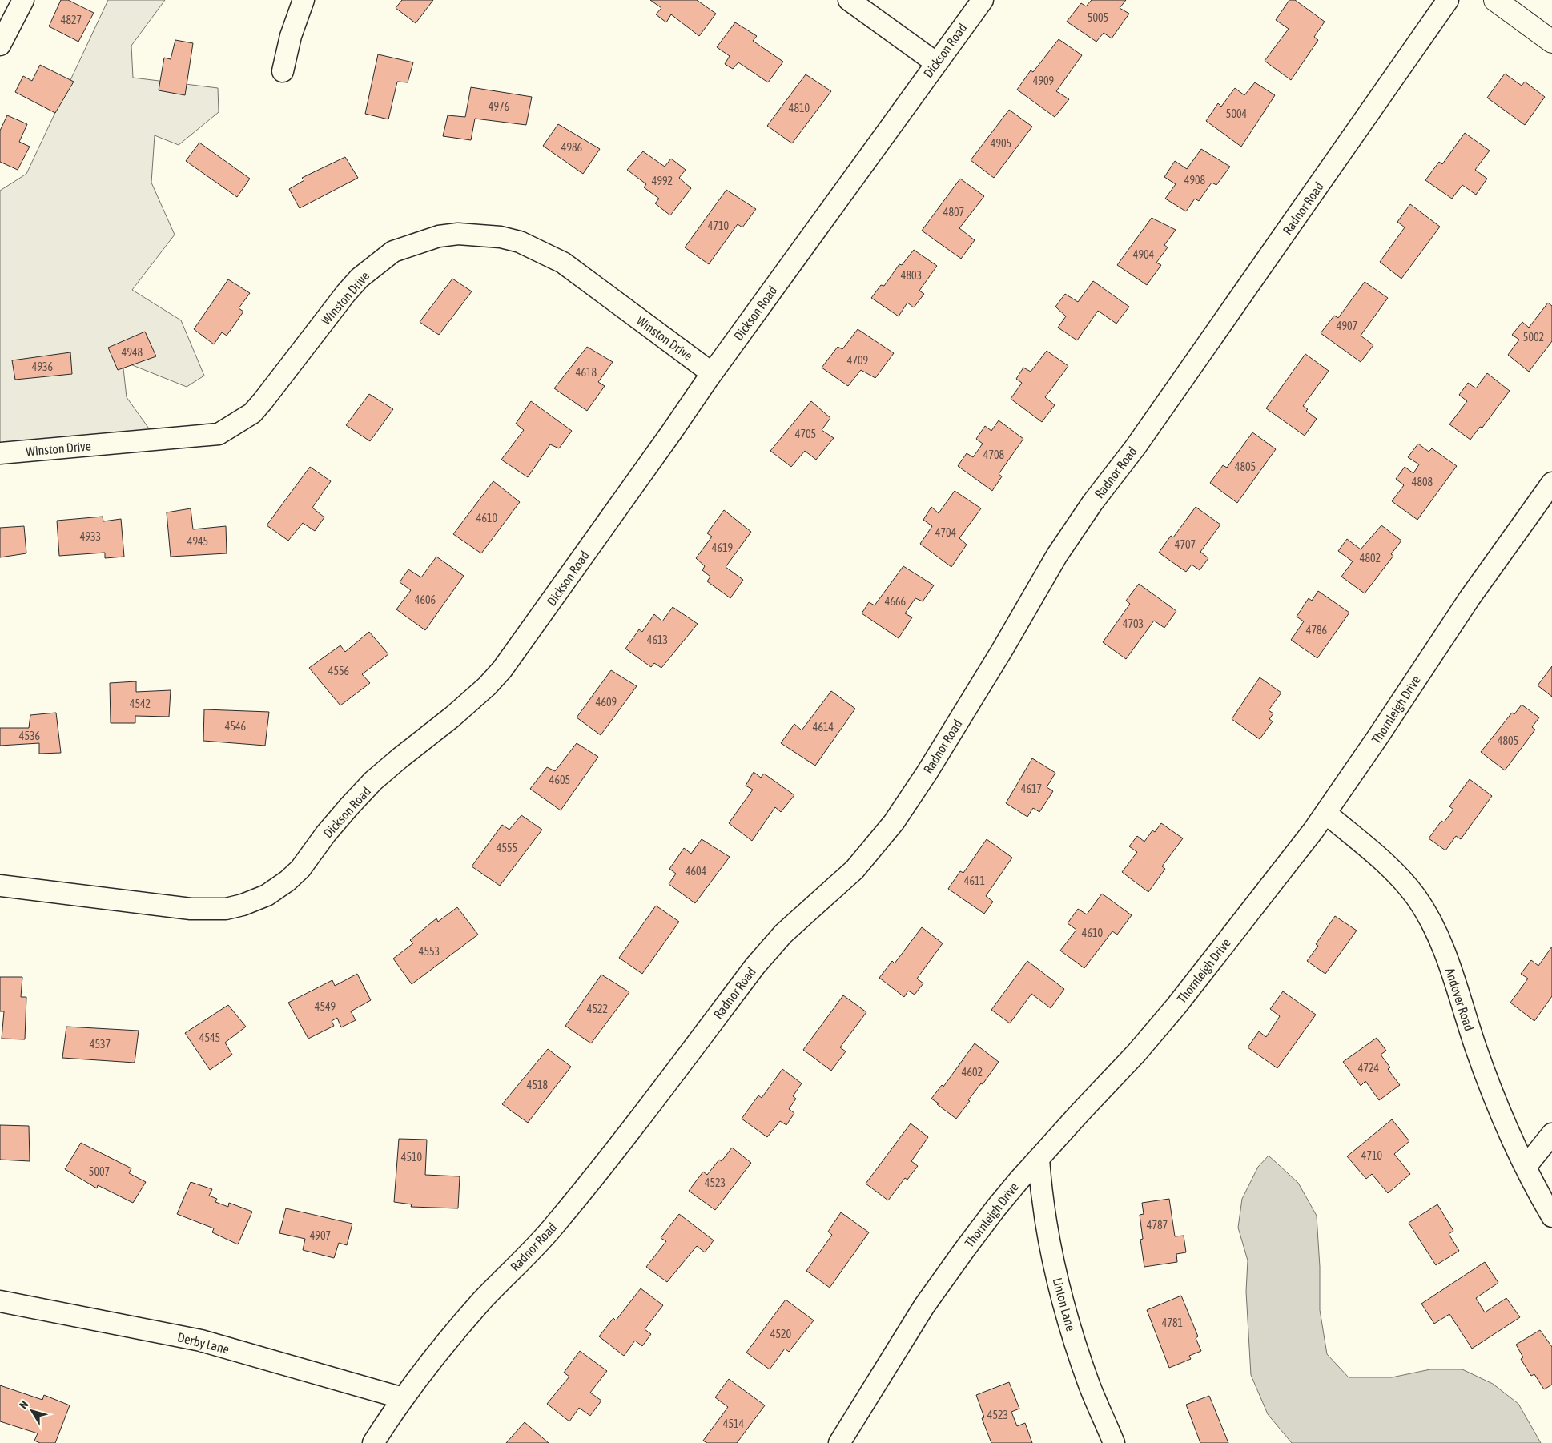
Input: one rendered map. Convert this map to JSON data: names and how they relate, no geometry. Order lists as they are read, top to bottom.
{
  "streets": {
    "street": [
      "Dickson Road",
      "Radnor Road",
      "Winston Drive",
      "Thornleigh Drive",
      "Andover Road",
      "Linton Lane",
      "Derby Lane"
    ]
  },
  "crossings": [
    ["Dickson Road", "Winston Drive"],
    ["Radnor Road", "Derby Lane"],
    ["Thornleigh Drive", "Andover Road"],
    ["Thornleigh Drive", "Linton Lane"]
  ],
  "house_numbers": [
    "5005",
    "4827",
    "4909",
    "4976",
    "4810",
    "5004",
    "4905",
    "4986",
    "4908",
    "4992",
    "4807",
    "4710",
    "4904",
    "4803",
    "4907",
    "5002",
    "4948",
    "4709",
    "4936",
    "4618",
    "4705",
    "4708",
    "4805",
    "4808",
    "4610",
    "4704",
    "4933",
    "4945",
    "4707",
    "4619",
    "4802",
    "4606",
    "4666",
    "4703",
    "4786",
    "4613",
    "4556",
    "4609",
    "4542",
    "4546",
    "4614",
    "4536",
    "4805",
    "4605",
    "4617",
    "4555",
    "4604",
    "4611",
    "4610",
    "4553",
    "4549",
    "4522",
    "4545",
    "4537",
    "4724",
    "4602",
    "4518",
    "4710",
    "4510",
    "5007",
    "4523",
    "4787",
    "4907",
    "4781",
    "4520",
    "4523",
    "4514"
  ],
  "north": "top left"
}
